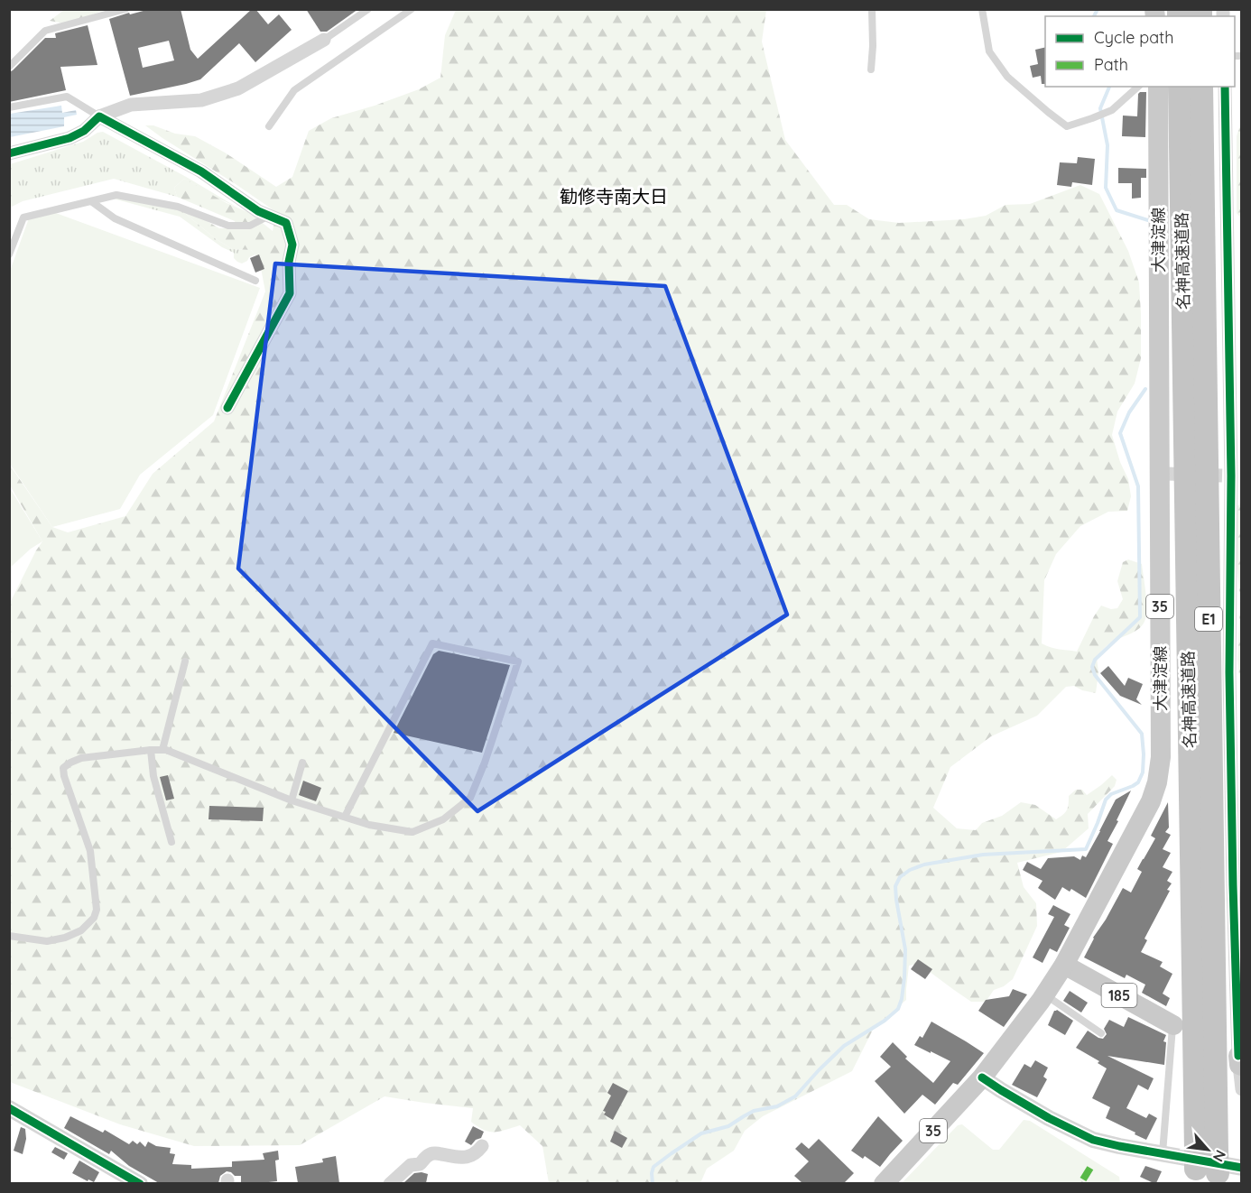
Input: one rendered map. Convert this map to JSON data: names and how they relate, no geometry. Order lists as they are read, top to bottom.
{
  "streets": {
    "highway": ["名神高速道路", "E1"],
    "main road": ["大津淀線", "35", "185"]
  },
  "crossings": [
    ["大津淀線", "185"]
  ],
  "districts": ["勧修寺南大日"],
  "legend": ["Cycle path", "Path"],
  "north": "bottom right"
}
